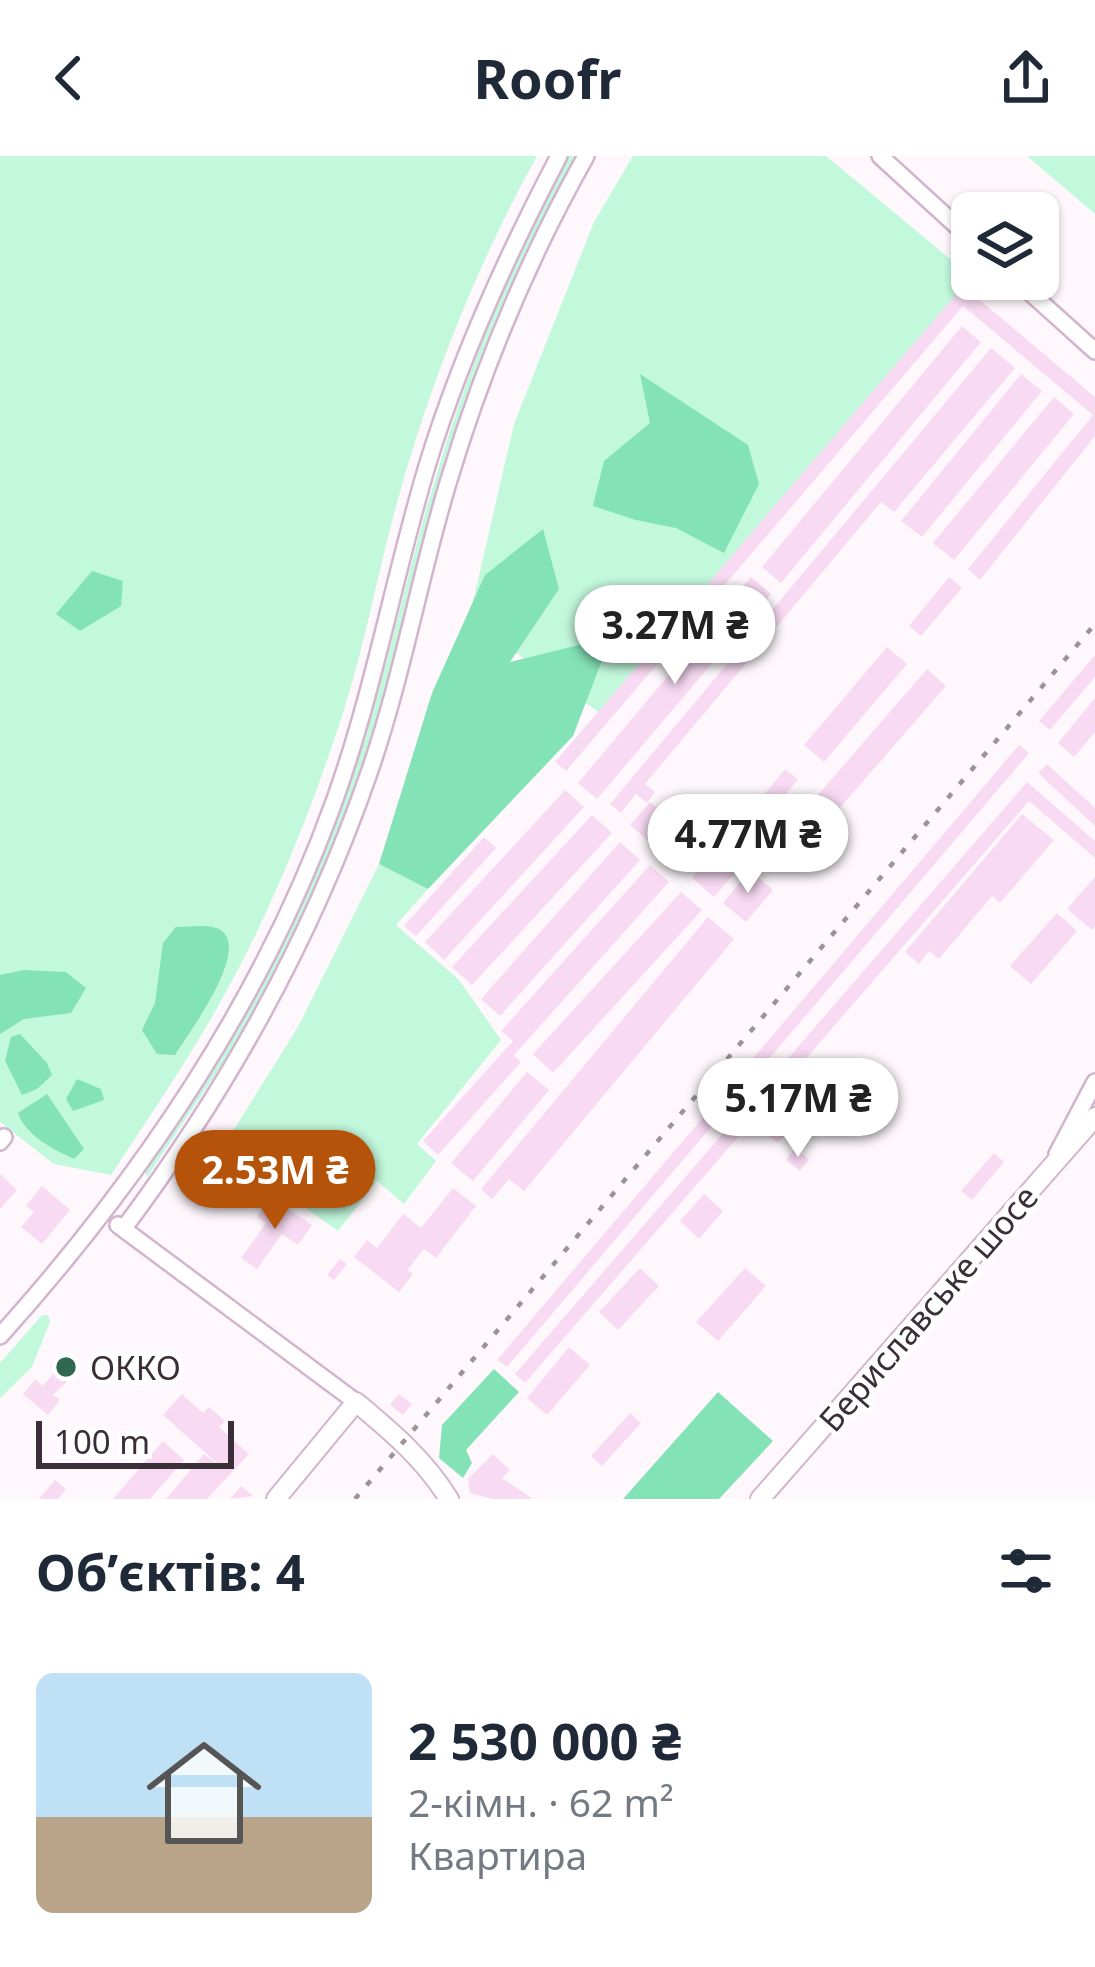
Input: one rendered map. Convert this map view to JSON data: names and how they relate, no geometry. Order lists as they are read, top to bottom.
{
  "streets": {
    "main road": ["Бериславське шосе"]
  },
  "places": ["ОККО"],
  "scale_bar": "100 m",
  "page": {
    "header": "Roofr",
    "price": [
      "3.27M ₴",
      "4.77M ₴",
      "5.17M ₴",
      "2.53M ₴"
    ],
    "scale": "100 m",
    "heading": "Об’єктів: 4",
    "list": [
      {
        "name": "2 530 000 ₴",
        "note": "2-кімн. · 62 m² · Квартира"
      }
    ]
  }
}
